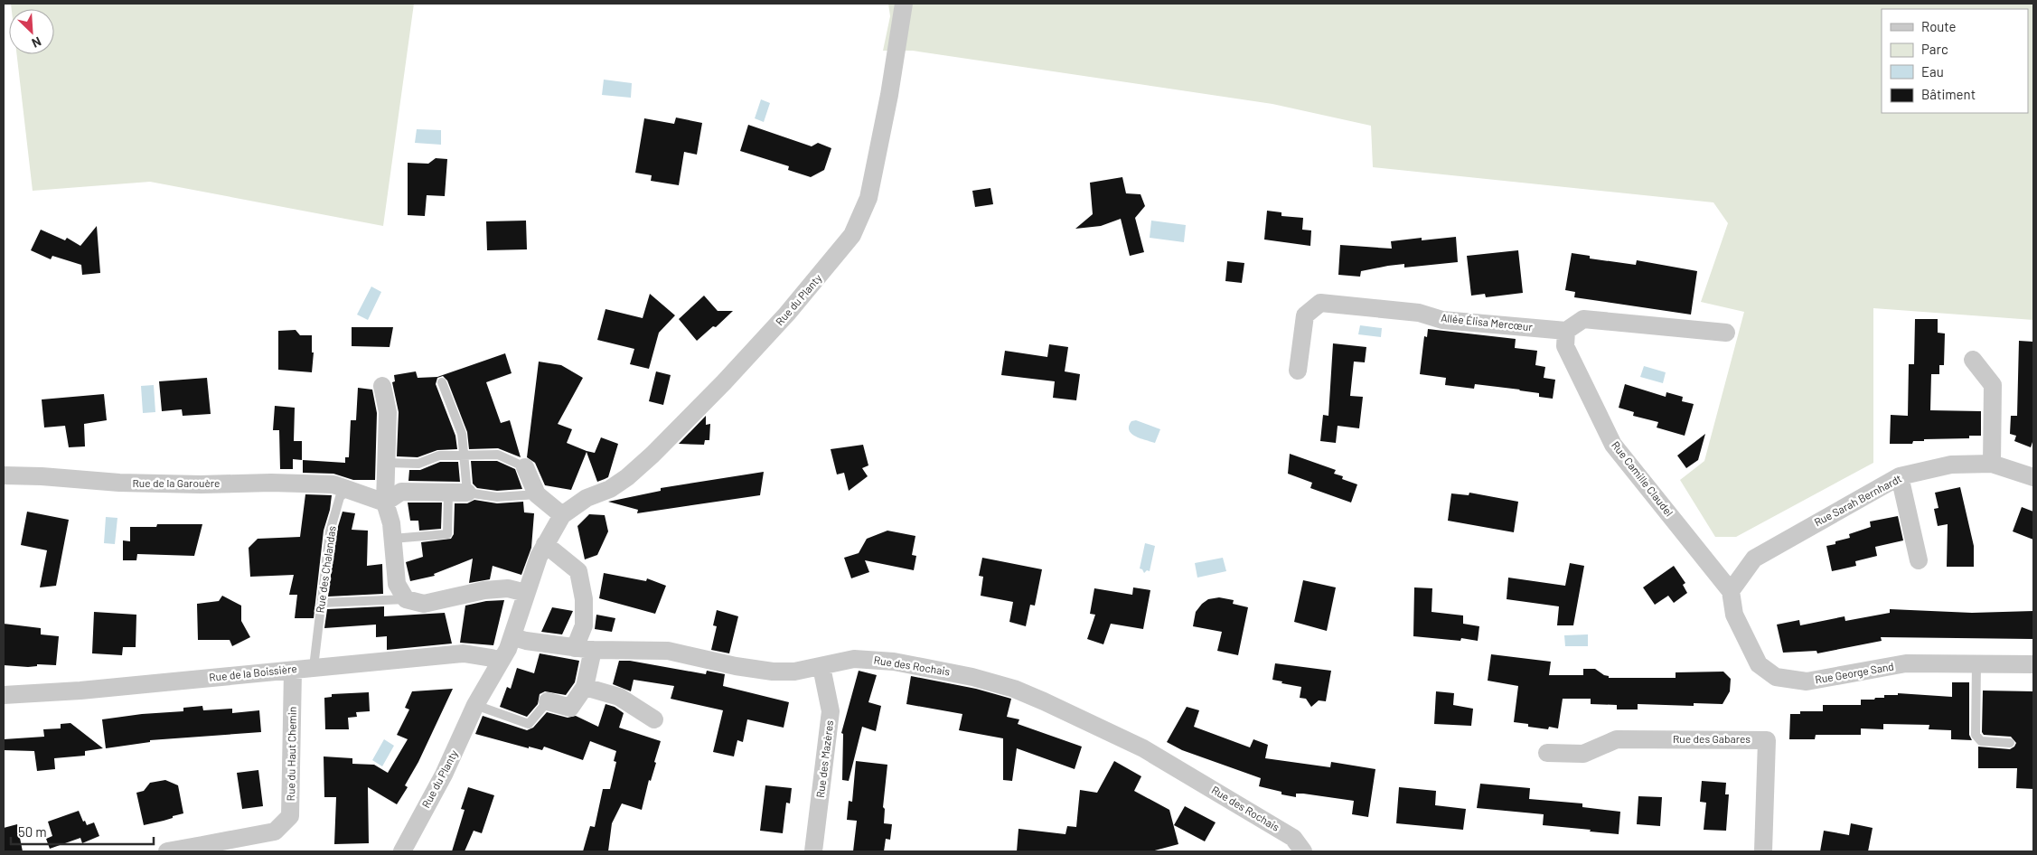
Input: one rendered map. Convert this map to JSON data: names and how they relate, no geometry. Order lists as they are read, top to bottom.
{
  "streets": {
    "street": [
      "Rue du Planty",
      "Allée Élisa Mercœur",
      "Rue Camille Claudel",
      "Rue de la Garouère",
      "Rue Sarah Bernhardt",
      "Rue des Rochais",
      "Rue de la Boissière",
      "Rue George Sand",
      "Rue des Gabares",
      "Rue du Haut Chemin",
      "Rue des Mazères"
    ],
    "lane": ["Rue des Chalandas"]
  },
  "crossings": [
    ["Rue du Planty", "Rue de la Boissière"],
    ["Allée Élisa Mercœur", "Rue Camille Claudel"],
    ["Rue Camille Claudel", "Rue Sarah Bernhardt"],
    ["Rue Camille Claudel", "Rue George Sand"],
    ["Rue de la Garouère", "Rue des Chalandas"],
    ["Rue Sarah Bernhardt", "Rue George Sand"],
    ["Rue des Chalandas", "Rue de la Boissière"],
    ["Rue des Rochais", "Rue des Mazères"],
    ["Rue de la Boissière", "Rue du Haut Chemin"]
  ],
  "legend": [
    "Route",
    "Parc",
    "Eau",
    "Bâtiment"
  ],
  "scale_bar": "50 m",
  "north": "bottom right"
}
